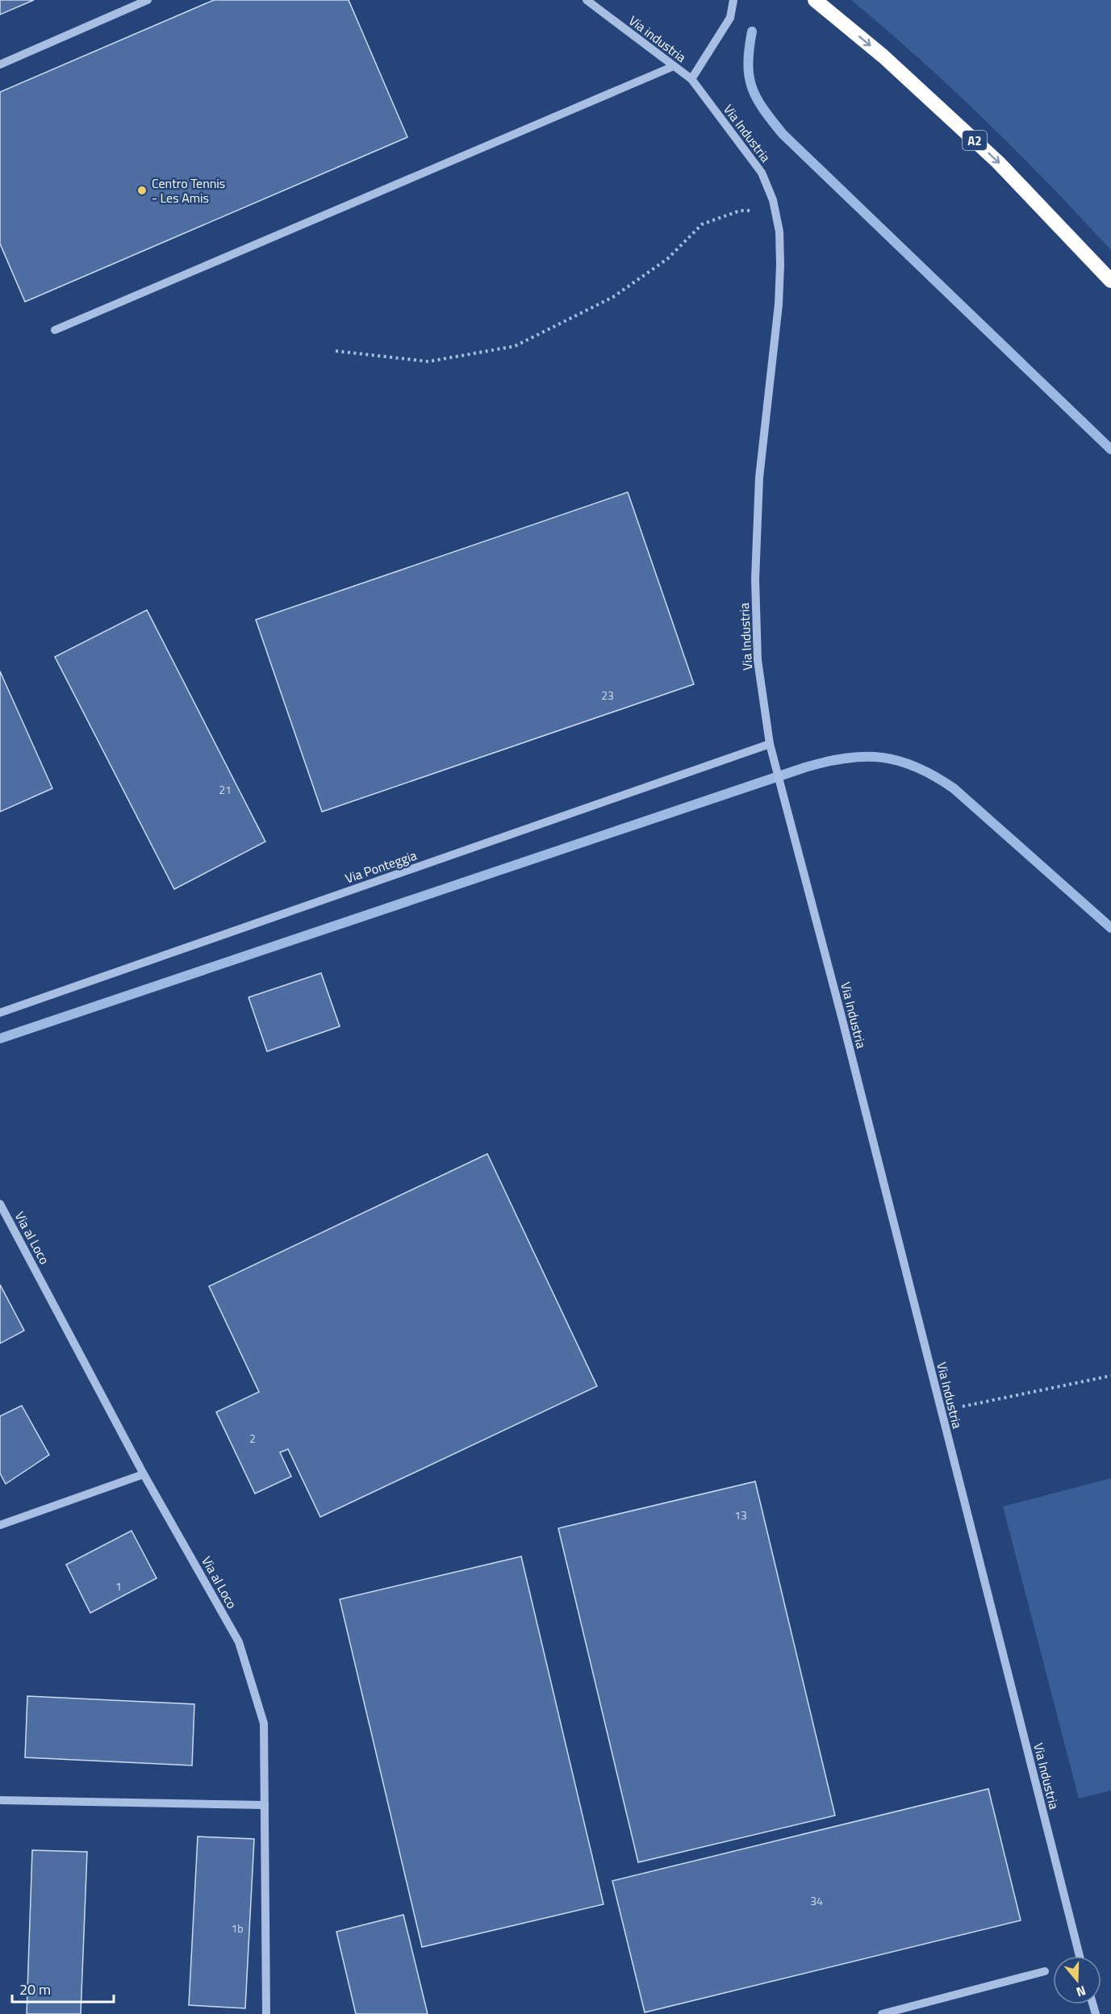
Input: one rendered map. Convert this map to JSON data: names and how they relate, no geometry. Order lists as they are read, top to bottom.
{
  "streets": {
    "highway": ["A2"],
    "street": [
      "Via industria",
      "Via Industria",
      "Via Ponteggia",
      "Via al Loco"
    ]
  },
  "crossings": [
    ["Via industria", "Via Industria"],
    ["Via Industria", "Via Ponteggia"]
  ],
  "places": ["Centro Tennis - Les Amis"],
  "house_numbers": [
    "23",
    "21",
    "2",
    "13",
    "1",
    "34",
    "1b"
  ],
  "scale_bar": "20 m",
  "north": "bottom"
}
